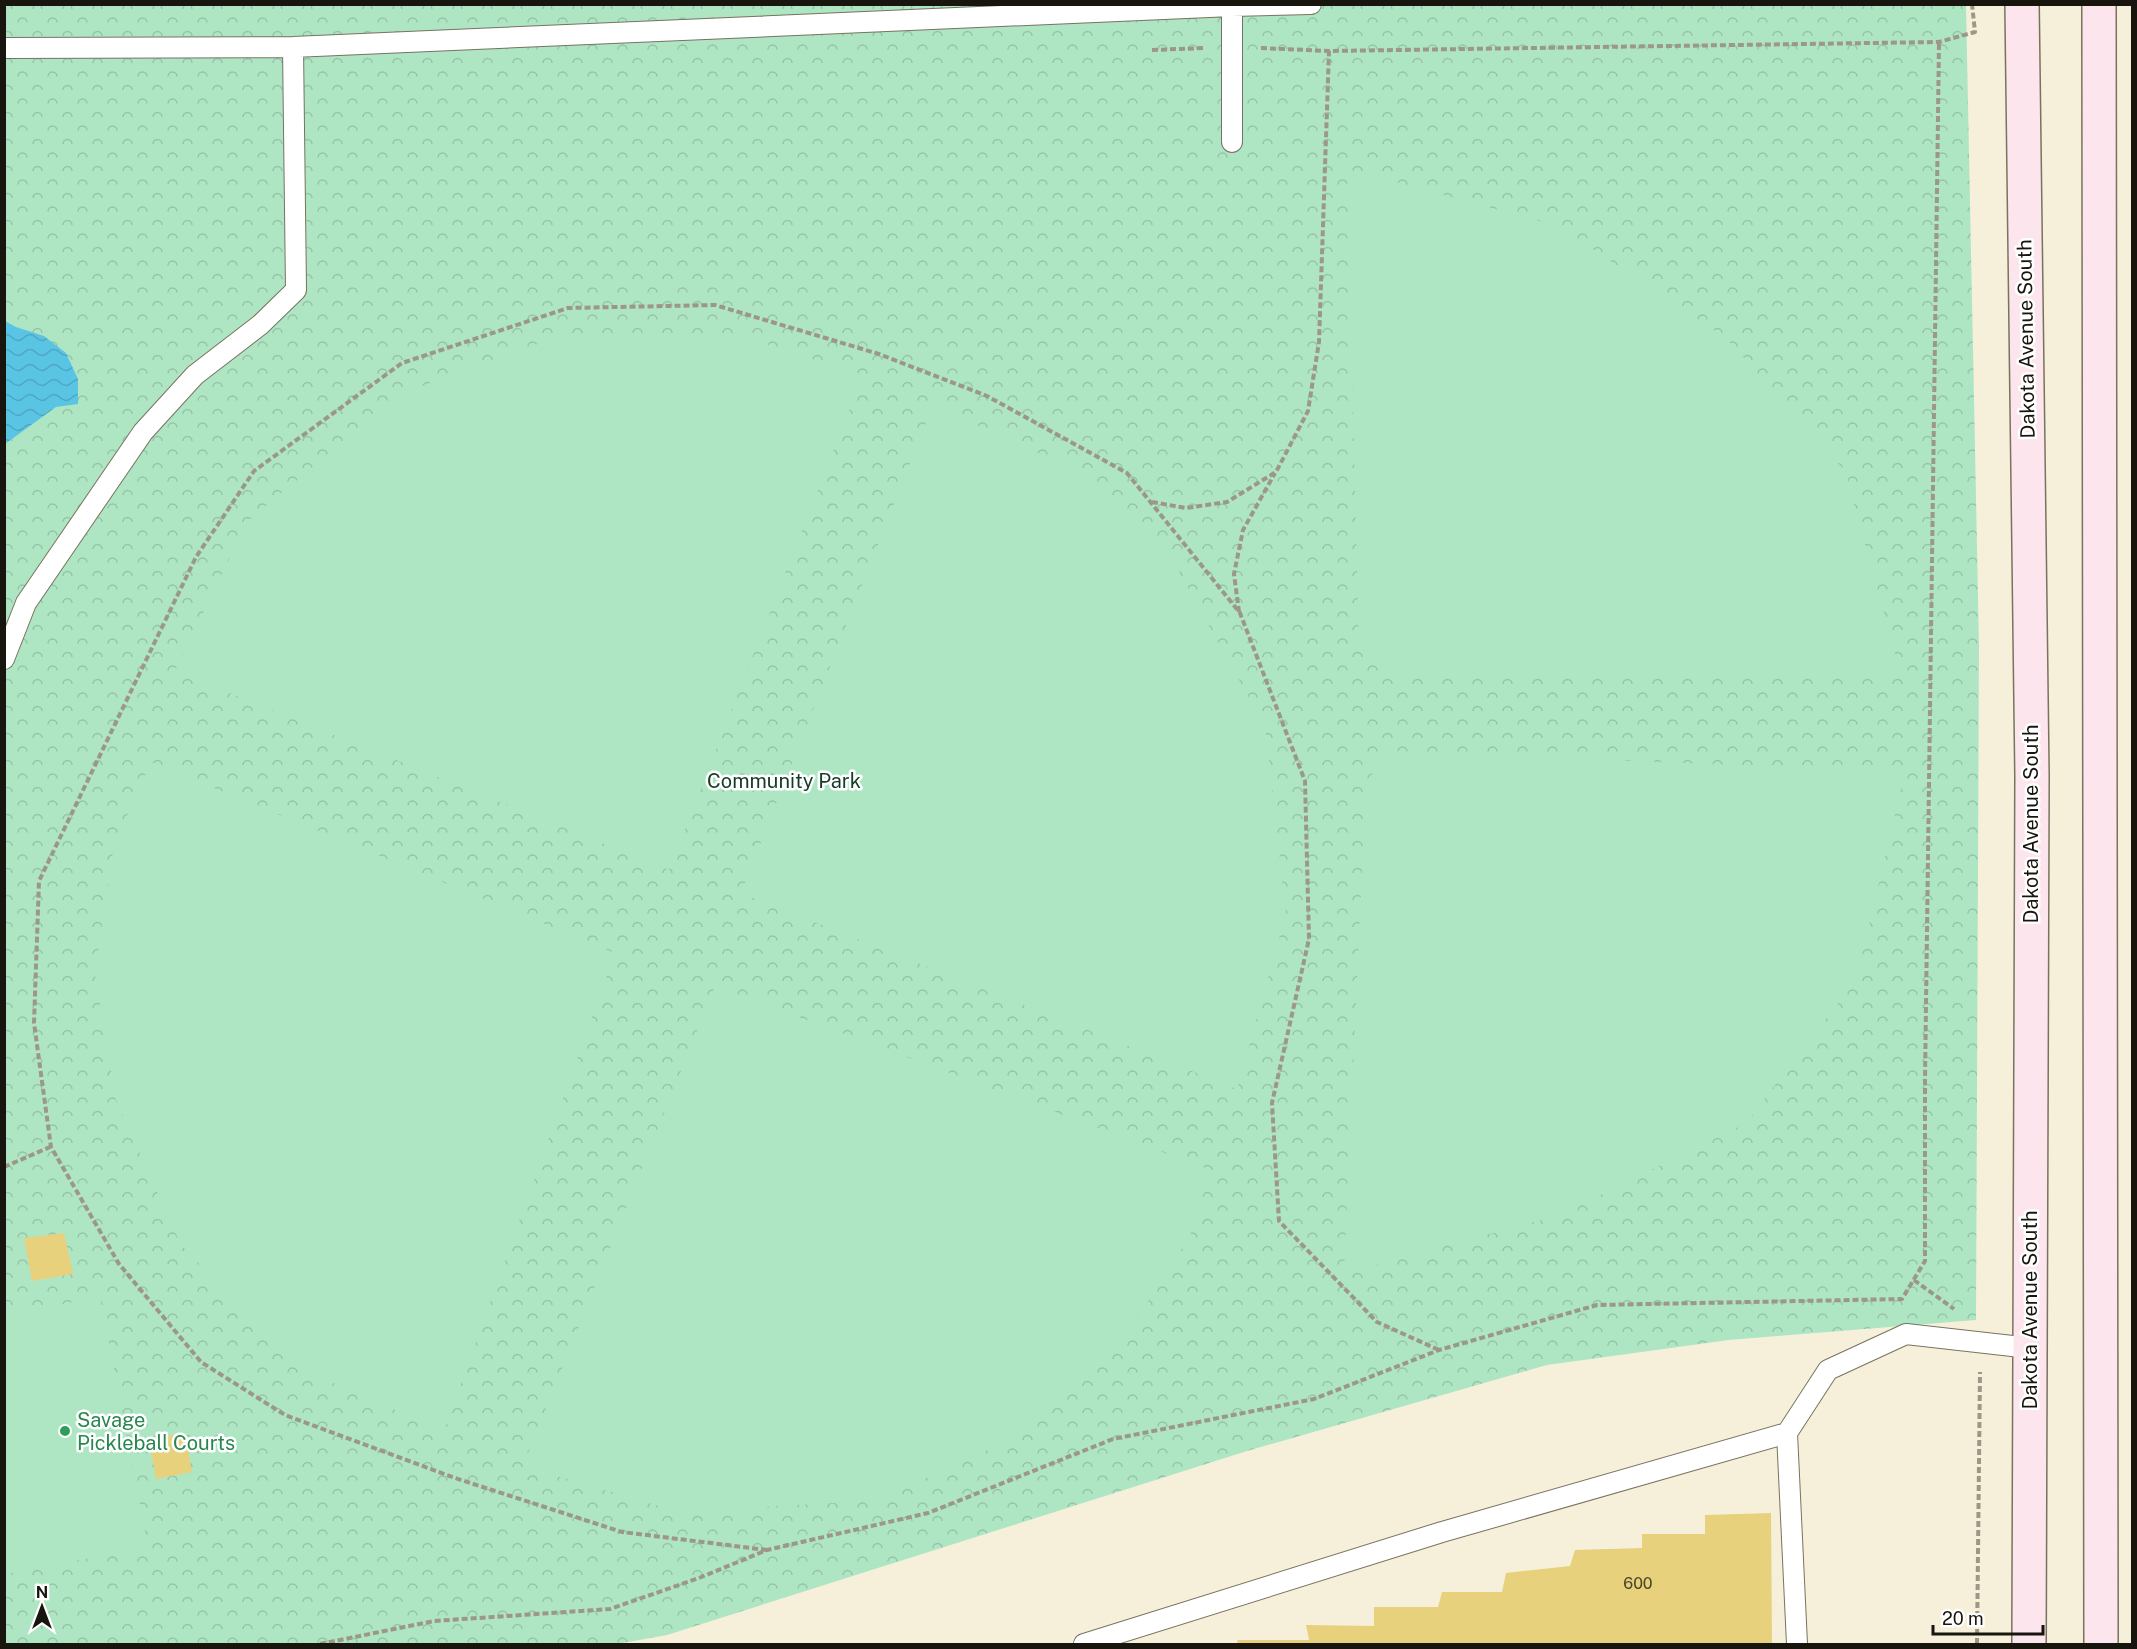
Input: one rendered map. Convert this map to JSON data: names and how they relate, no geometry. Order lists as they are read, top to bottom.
{
  "streets": {
    "main road": ["Dakota Avenue South"]
  },
  "parks": ["Community Park"],
  "places": ["Savage Pickleball Courts"],
  "house_numbers": ["600"],
  "scale_bar": "20 m",
  "north": "top"
}
